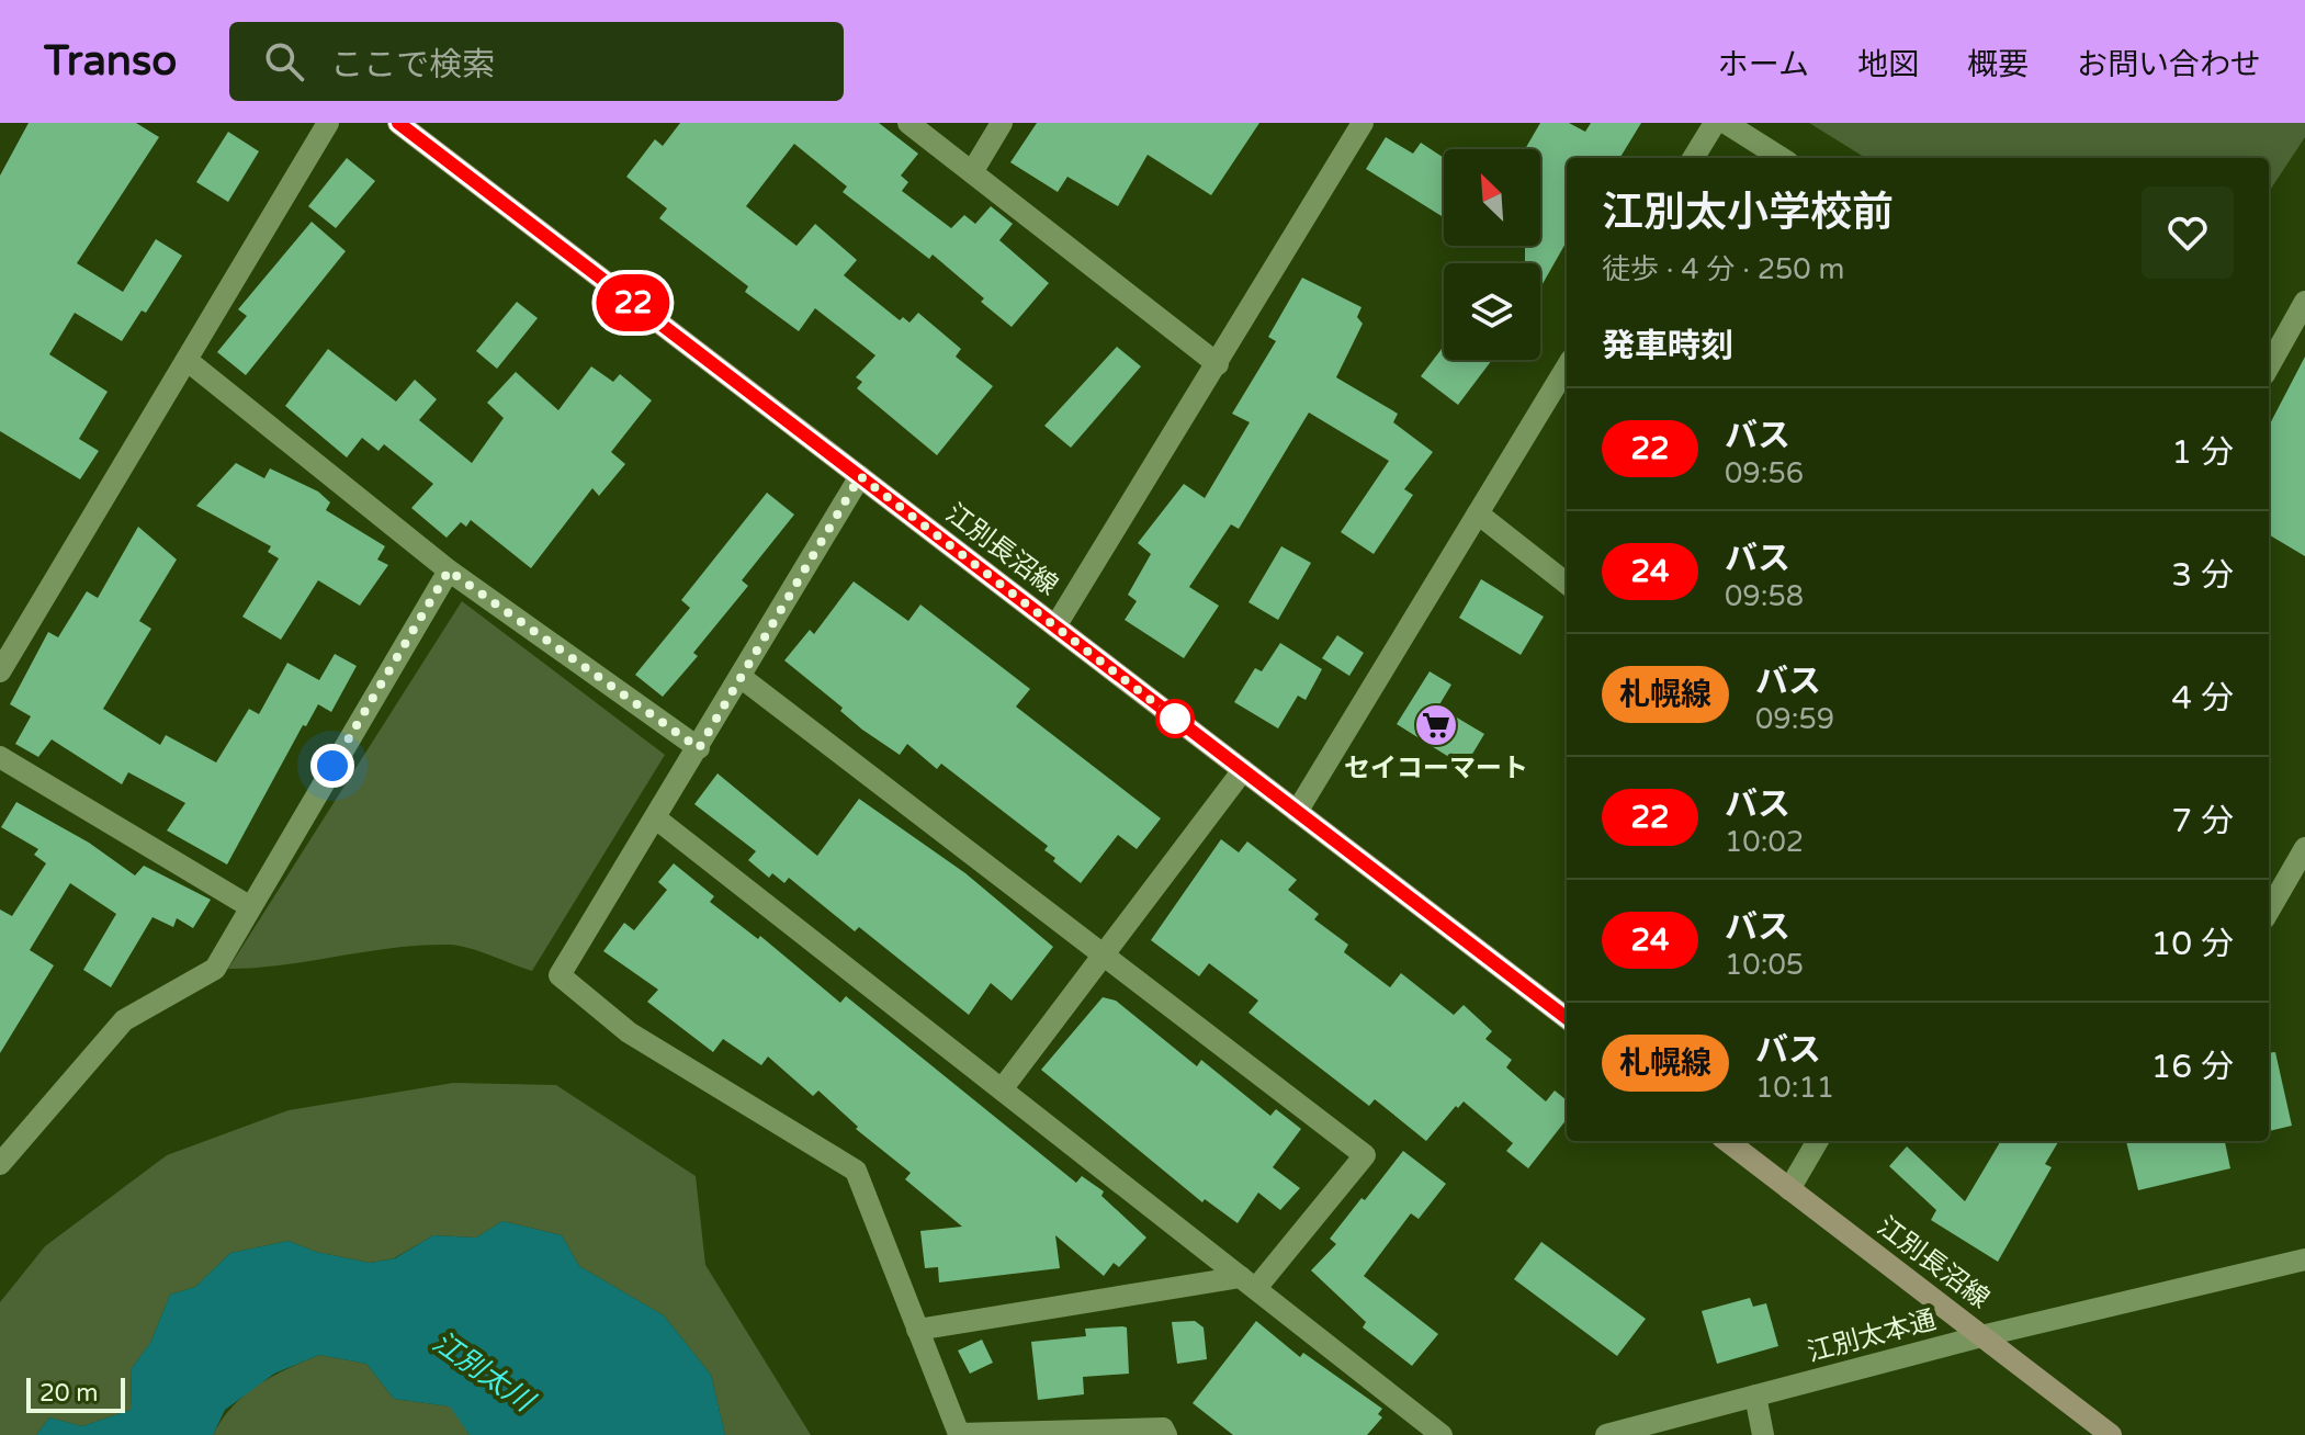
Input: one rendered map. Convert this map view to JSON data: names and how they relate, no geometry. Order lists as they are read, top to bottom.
{
  "streets": {
    "main road": ["江別長沼線"],
    "street": ["江別太本通"]
  },
  "crossings": [
    ["江別長沼線", "江別太本通"]
  ],
  "water": ["江別太川"],
  "places": {
    "supermarket": ["セイコーマート"]
  },
  "lines": ["bus line 22"],
  "scale_bar": "20 m",
  "north": "top left",
  "page": {
    "header": "Transo",
    "search": "ここで検索",
    "nav": [
      "ホーム",
      "地図",
      "概要",
      "お問い合わせ"
    ],
    "on_map": "22",
    "heading": [
      ["江別太小学校前", "徒歩 · 4 分 · 250 m"],
      "発車時刻"
    ],
    "list": [
      {
        "mark": "22",
        "name": "バス",
        "note": "09:56",
        "value": "1 分"
      },
      {
        "mark": "24",
        "name": "バス",
        "note": "09:58",
        "value": "3 分"
      },
      {
        "mark": "札幌線",
        "name": "バス",
        "note": "09:59",
        "value": "4 分"
      },
      {
        "mark": "22",
        "name": "バス",
        "note": "10:02",
        "value": "7 分"
      },
      {
        "mark": "24",
        "name": "バス",
        "note": "10:05",
        "value": "10 分"
      },
      {
        "mark": "札幌線",
        "name": "バス",
        "note": "10:11",
        "value": "16 分"
      }
    ],
    "scale": "20 m"
  }
}
